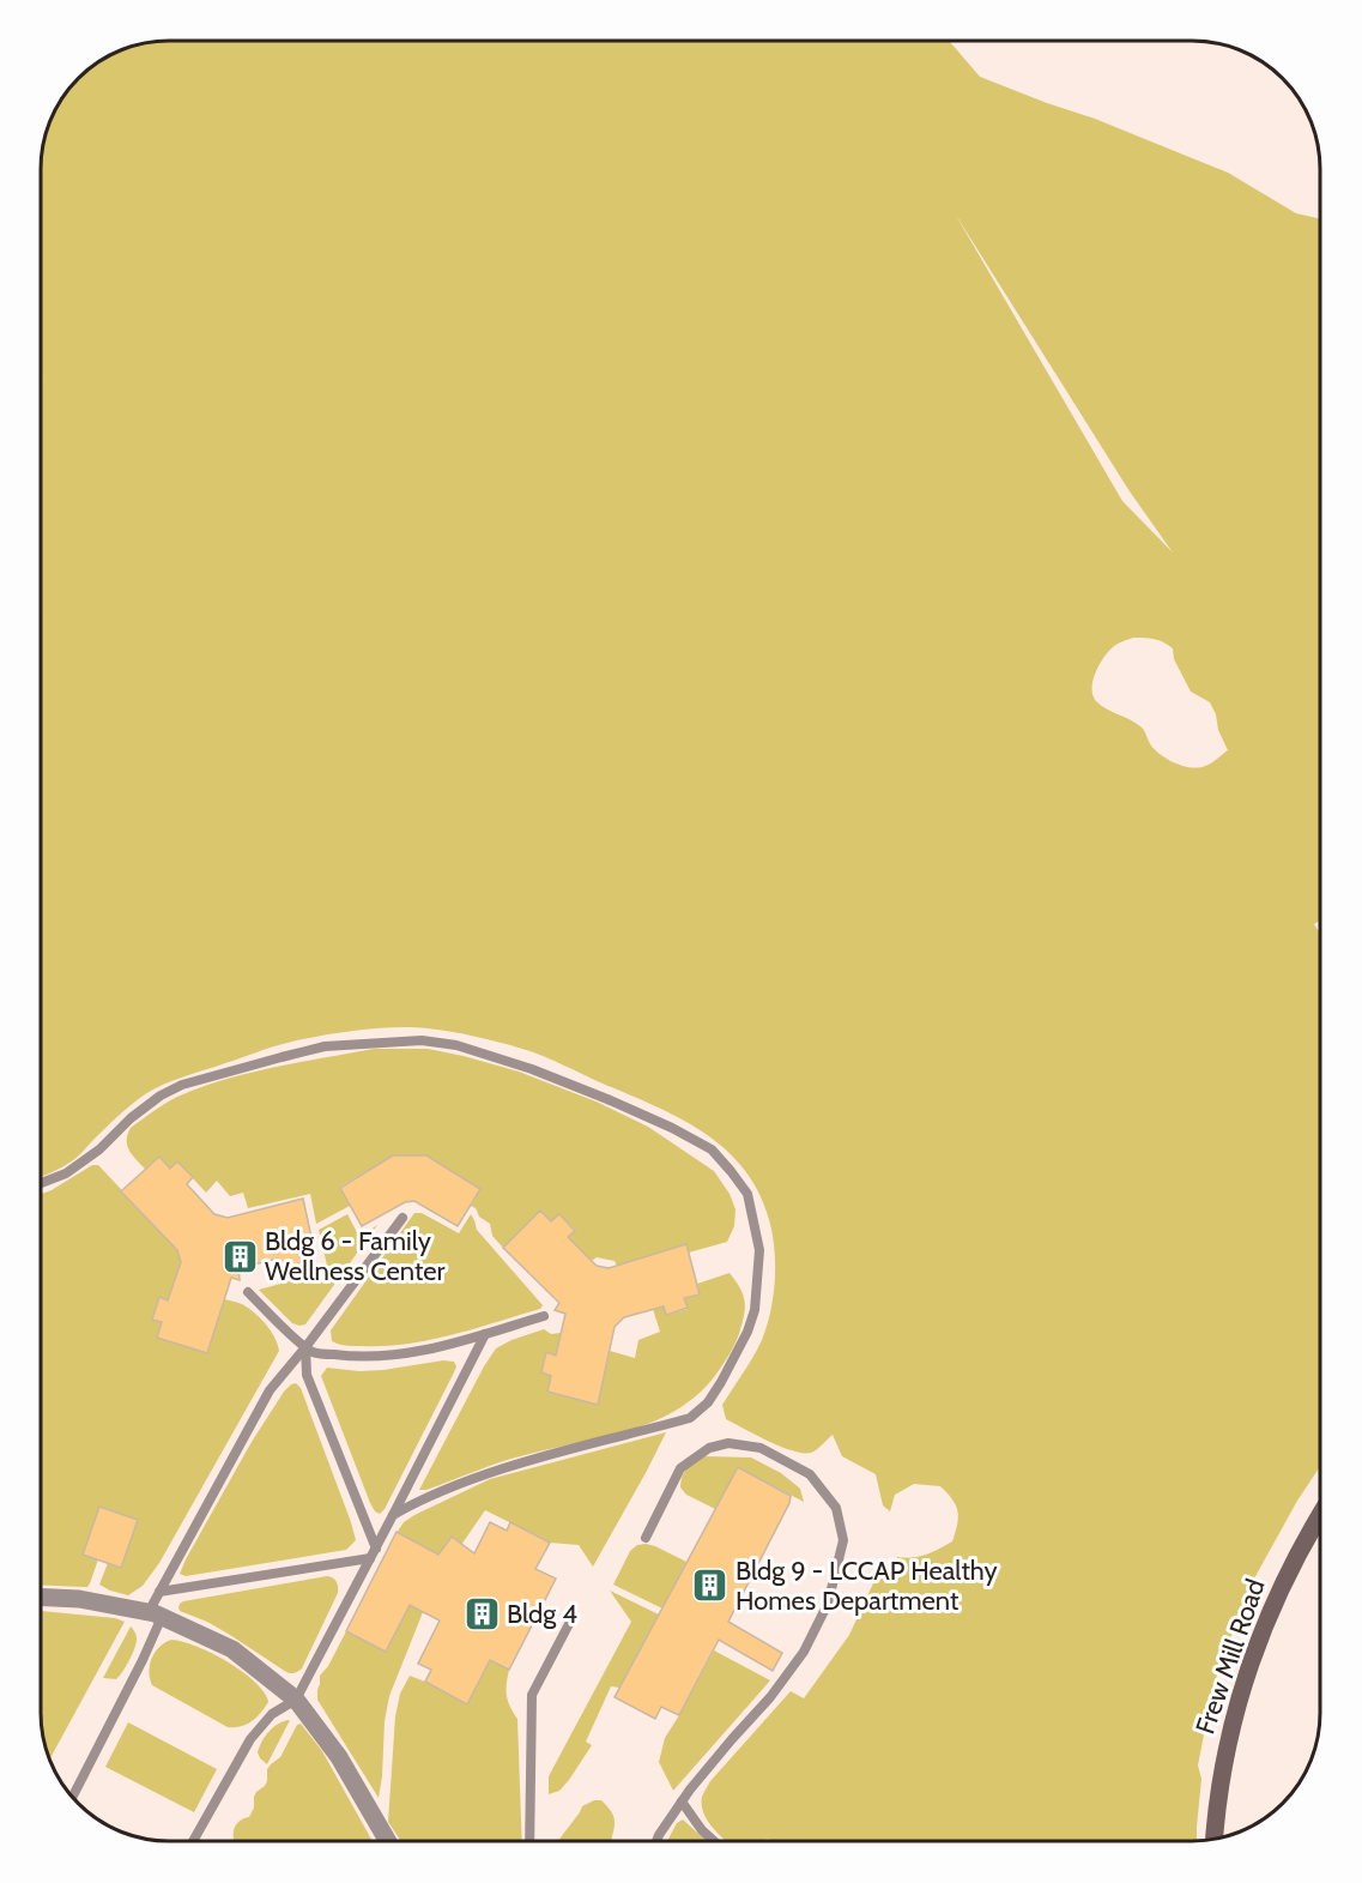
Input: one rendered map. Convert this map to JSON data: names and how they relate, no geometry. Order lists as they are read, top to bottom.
{
  "streets": {
    "street": ["Frew Mill Road"]
  },
  "places": {
    "building": ["Bldg 6 - Family Wellness Center", "Bldg 9 - LCCAP Healthy Homes Department", "Bldg 4"]
  }
}
